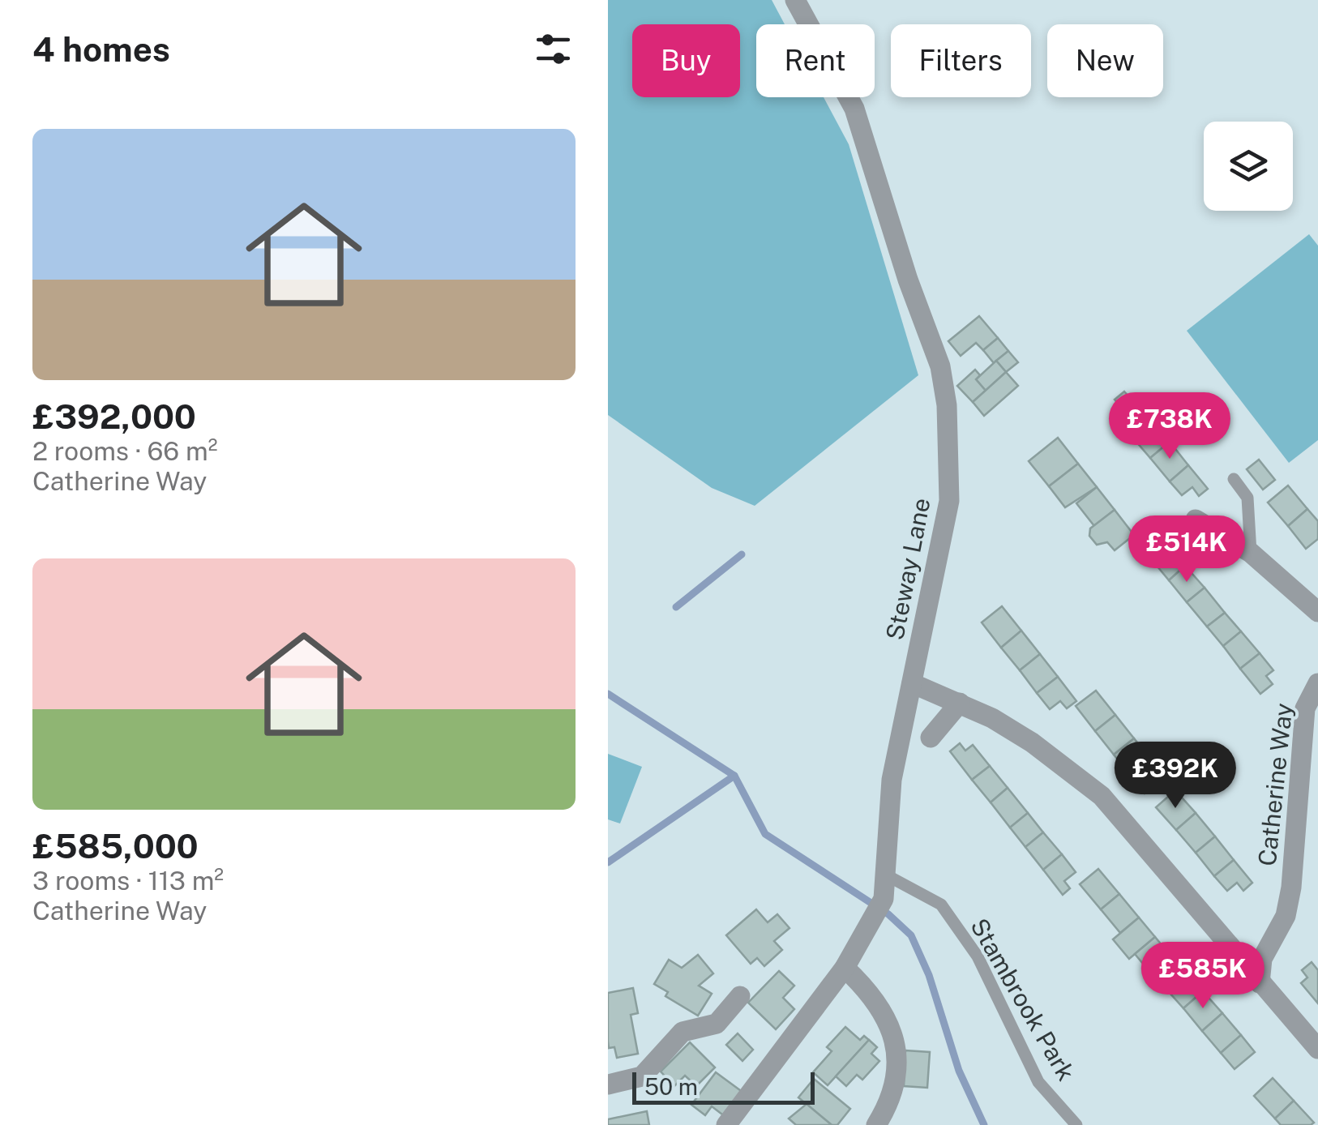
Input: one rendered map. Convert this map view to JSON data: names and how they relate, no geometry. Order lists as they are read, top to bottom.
{
  "streets": {
    "street": ["Steway Lane", "Catherine Way"],
    "lane": ["Stambrook Park"]
  },
  "crossings": [
    ["Steway Lane", "Stambrook Park"]
  ],
  "scale_bar": "50 m",
  "page": {
    "heading": "4 homes",
    "chip": [
      "Buy",
      "Rent",
      "Filters",
      "New"
    ],
    "list": [
      {
        "name": "£392,000",
        "note": "2 rooms · 66 m² · Catherine Way"
      },
      {
        "name": "£585,000",
        "note": "3 rooms · 113 m² · Catherine Way"
      }
    ],
    "price": [
      "£738K",
      "£514K",
      "£392K",
      "£585K"
    ],
    "scale": "50 m"
  }
}
